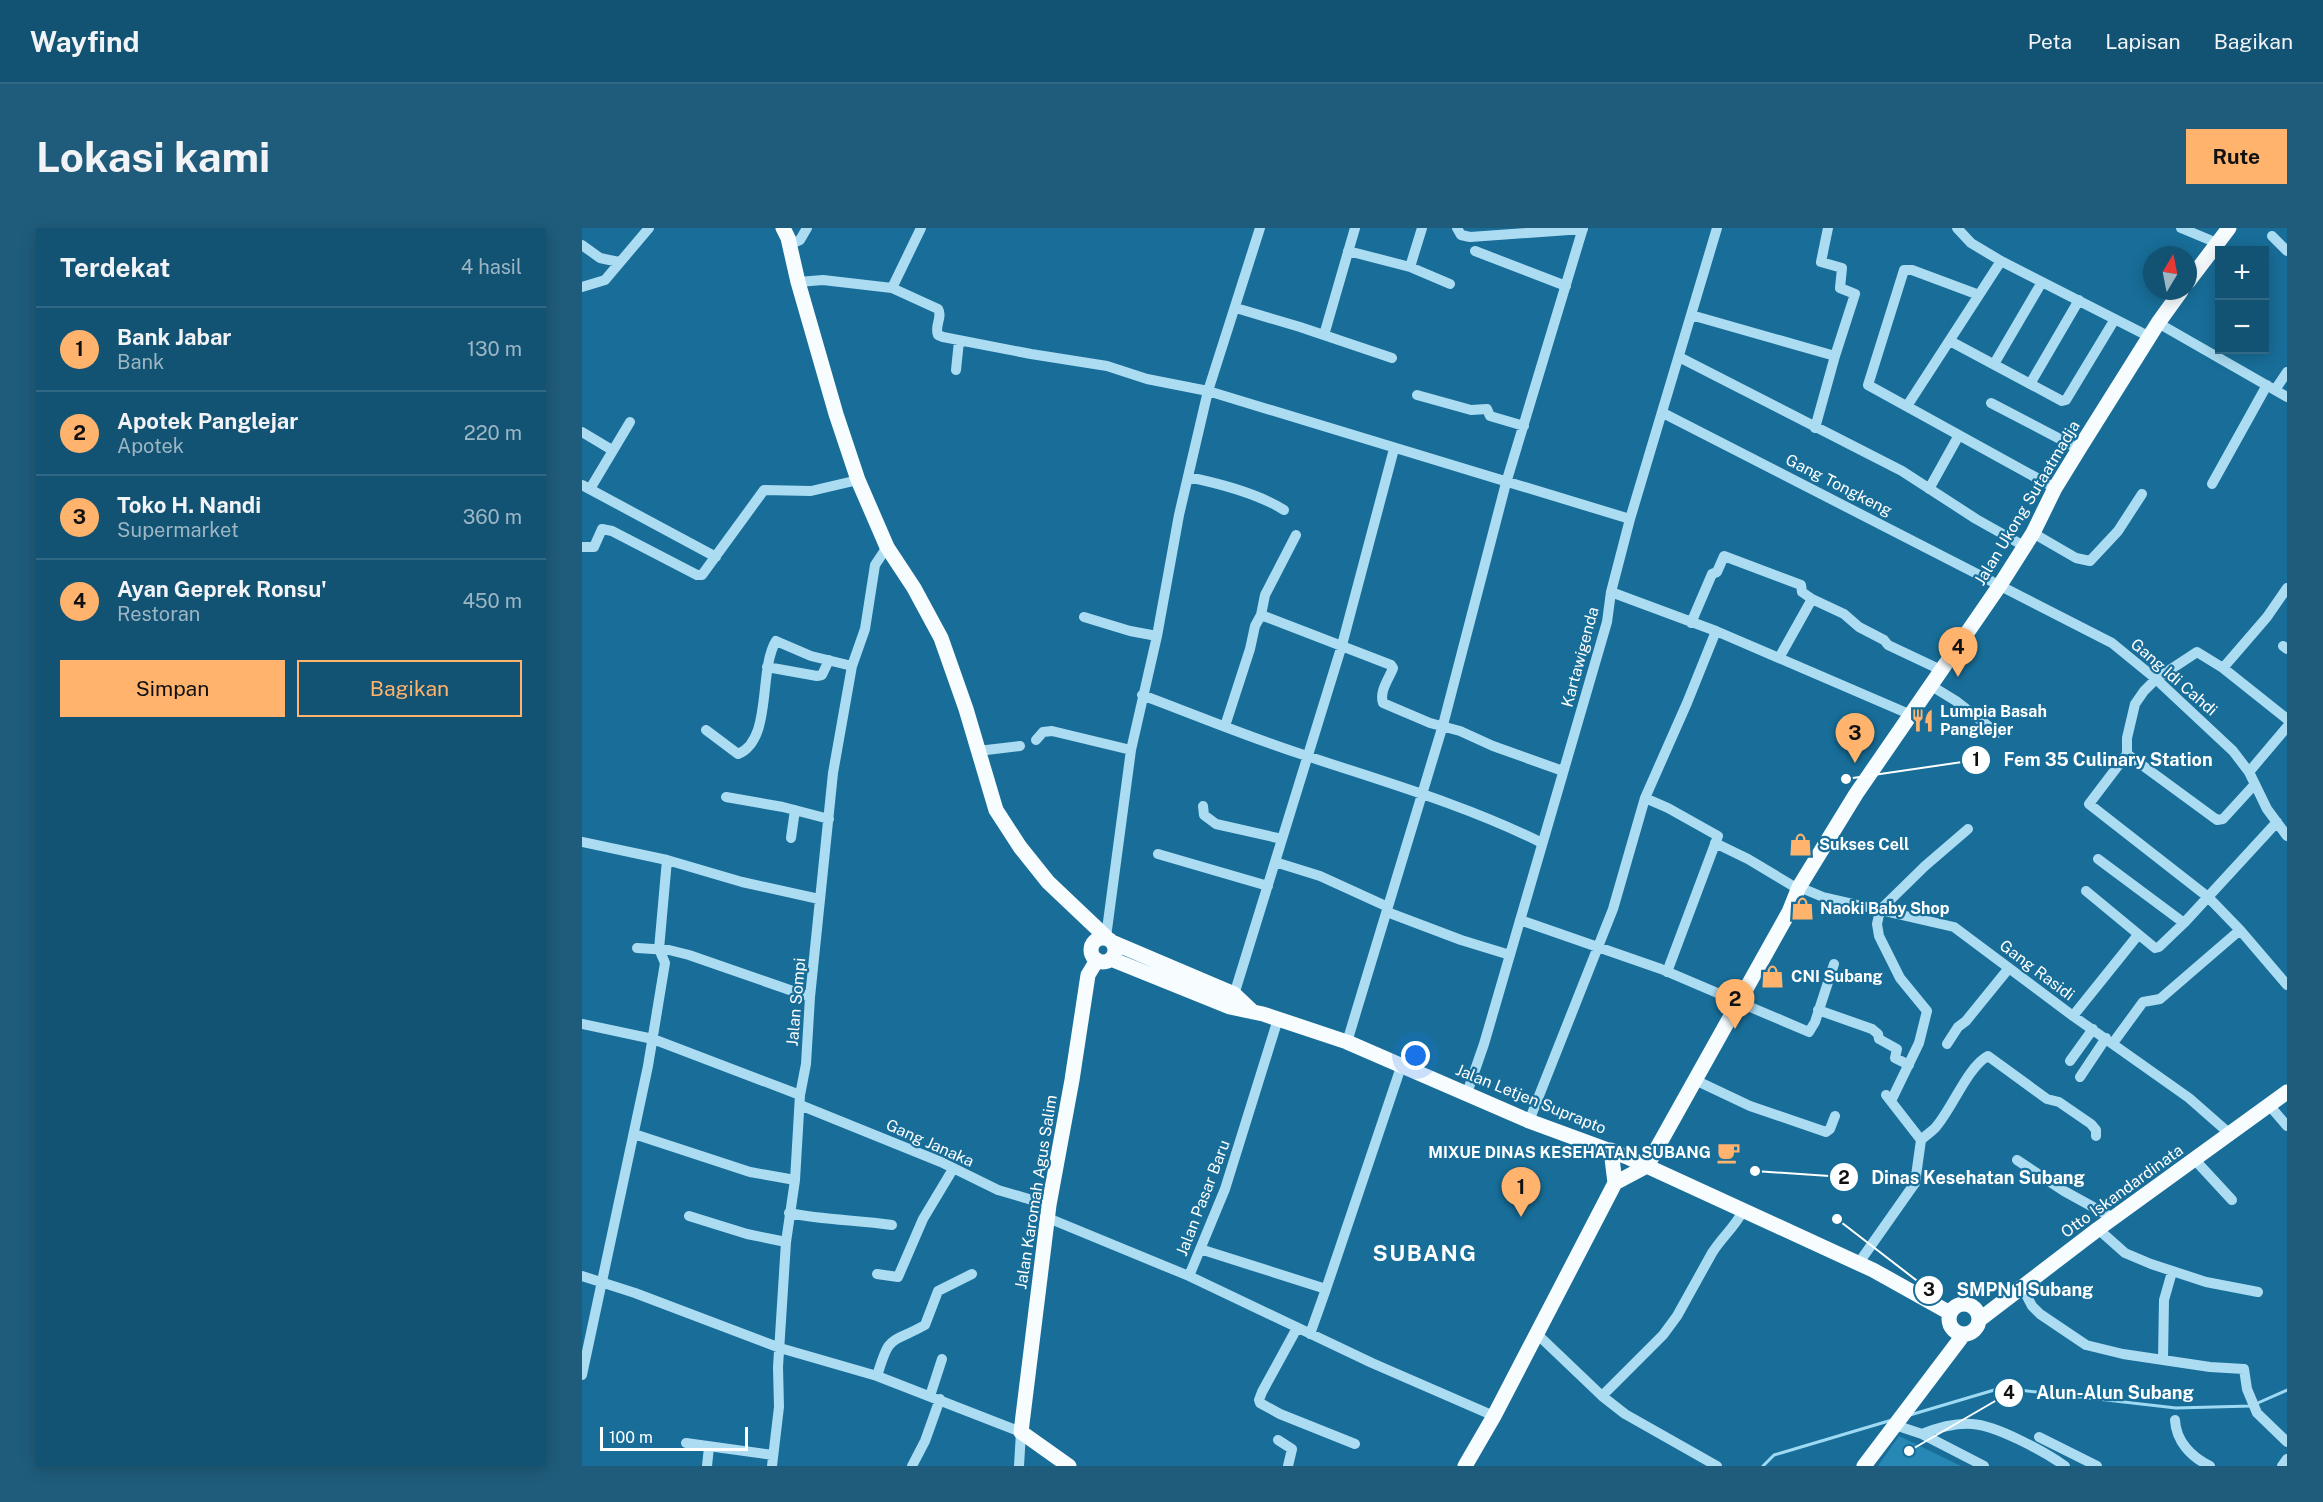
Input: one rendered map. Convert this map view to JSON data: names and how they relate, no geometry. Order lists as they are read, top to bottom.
{
  "streets": {
    "main road": [
      "Jalan Ukong Sutaatmadja",
      "Jalan Letjen Suprapto",
      "Otto Iskandardinata",
      "Jalan Karomah Agus Salim"
    ],
    "street": [
      "Gang Tongkeng",
      "Kartawigenda",
      "Gang Idi Cahdi",
      "Gang Rasidi",
      "Jalan Sompi",
      "Gang Janaka",
      "Jalan Pasar Baru"
    ]
  },
  "crossings": [
    ["Gang Tongkeng", "Jalan Ukong Sutaatmadja"],
    ["Gang Tongkeng", "Kartawigenda"],
    ["Gang Tongkeng", "Gang Idi Cahdi"],
    ["Jalan Ukong Sutaatmadja", "Gang Idi Cahdi"],
    ["Jalan Ukong Sutaatmadja", "Gang Rasidi"],
    ["Jalan Ukong Sutaatmadja", "Jalan Letjen Suprapto"],
    ["Kartawigenda", "Jalan Letjen Suprapto"],
    ["Gang Rasidi", "Otto Iskandardinata"],
    ["Jalan Sompi", "Gang Janaka"],
    ["Jalan Letjen Suprapto", "Otto Iskandardinata"],
    ["Jalan Letjen Suprapto", "Jalan Karomah Agus Salim"],
    ["Jalan Letjen Suprapto", "Jalan Pasar Baru"],
    ["Gang Janaka", "Jalan Karomah Agus Salim"],
    ["Gang Janaka", "Jalan Pasar Baru"],
    ["Jalan Karomah Agus Salim", "Jalan Pasar Baru"]
  ],
  "districts": ["SUBANG"],
  "places": {
    "restaurant": ["Lumpia Basah Panglejer"],
    "other": [
      "Fem 35 Culinary Station",
      "Dinas Kesehatan Subang",
      "SMPN 1 Subang",
      "Alun-Alun Subang"
    ],
    "shop": ["Sukses Cell", "Naoki Baby Shop", "CNI Subang"],
    "cafe": ["MIXUE DINAS KESEHATAN SUBANG"]
  },
  "scale_bar": "100 m",
  "north": "top",
  "page": {
    "header": "Wayfind",
    "nav": ["Peta", "Lapisan", "Bagikan"],
    "buttons": [
      "Rute",
      ["Simpan", "Bagikan"]
    ],
    "title": "Lokasi kami",
    "heading": ["Terdekat", "4 hasil"],
    "map_buttons": ["+", "−"],
    "list": [
      {
        "mark": "1",
        "name": "Bank Jabar",
        "note": "Bank",
        "value": "130 m"
      },
      {
        "mark": "2",
        "name": "Apotek Panglejar",
        "note": "Apotek",
        "value": "220 m"
      },
      {
        "mark": "3",
        "name": "Toko H. Nandi",
        "note": "Supermarket",
        "value": "360 m"
      },
      {
        "mark": "4",
        "name": "Ayan Geprek Ronsu'",
        "note": "Restoran",
        "value": "450 m"
      }
    ],
    "pins": [
      "4",
      "3",
      "2",
      "1"
    ],
    "scale": "100 m"
  }
}
